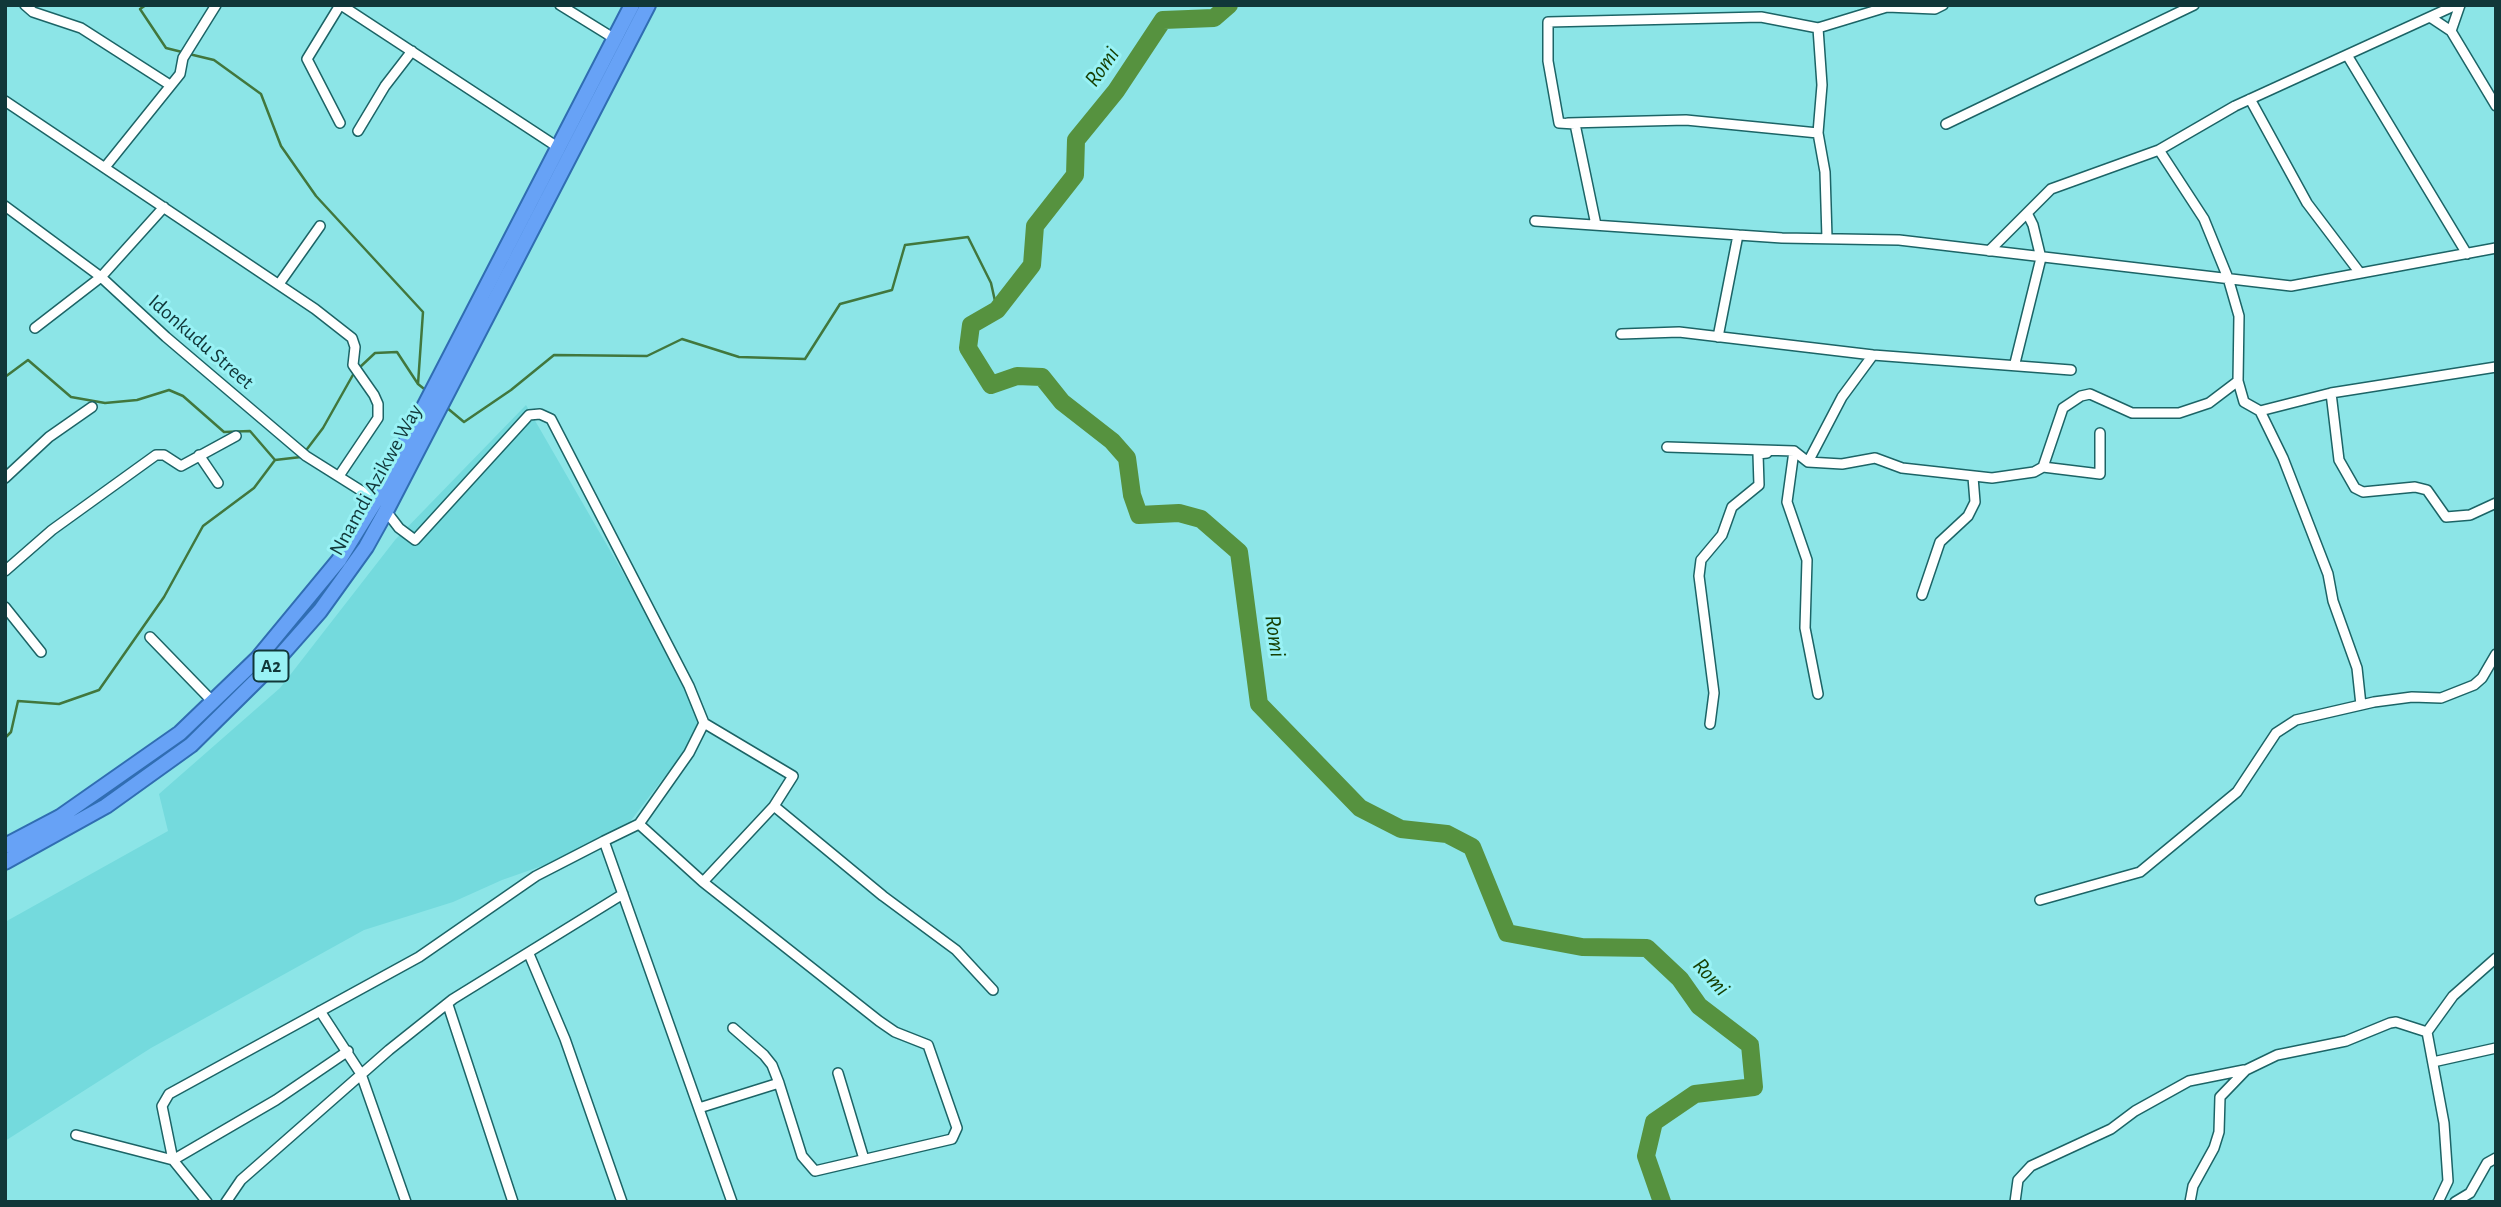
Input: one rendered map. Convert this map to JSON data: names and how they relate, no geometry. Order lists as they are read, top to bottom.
{
  "streets": {
    "highway": ["Nnamdi Azikwe Way", "A2"],
    "street": ["Idonkudu Street"]
  },
  "crossings": [
    ["Idonkudu Street", "Nnamdi Azikwe Way"]
  ],
  "water": ["Romi"]
}
